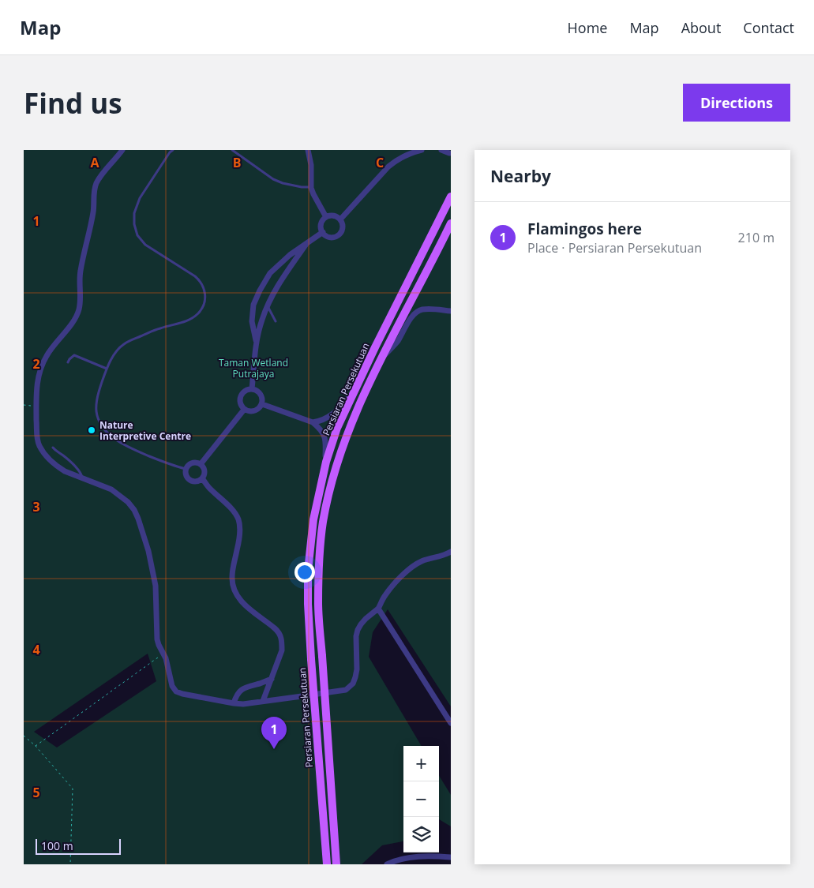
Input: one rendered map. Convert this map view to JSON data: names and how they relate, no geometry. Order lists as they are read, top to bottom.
{
  "streets": {
    "main road": ["Persiaran Persekutuan"]
  },
  "parks": ["Taman Wetland Putrajaya"],
  "places": ["Nature Interpretive Centre"],
  "scale_bar": "100 m",
  "page": {
    "header": "Map",
    "nav": [
      "Home",
      "Map",
      "About",
      "Contact"
    ],
    "buttons": "Directions",
    "title": "Find us",
    "heading": "Nearby",
    "list": [
      {
        "mark": "1",
        "name": "Flamingos here",
        "note": "Place · Persiaran Persekutuan",
        "value": "210 m"
      }
    ],
    "pins": "1",
    "map_buttons": ["+", "−"],
    "scale": "100 m"
  },
  "grid": {
    "columns": ["A", "B", "C"],
    "rows": [
      "1",
      "2",
      "3",
      "4",
      "5"
    ]
  }
}
